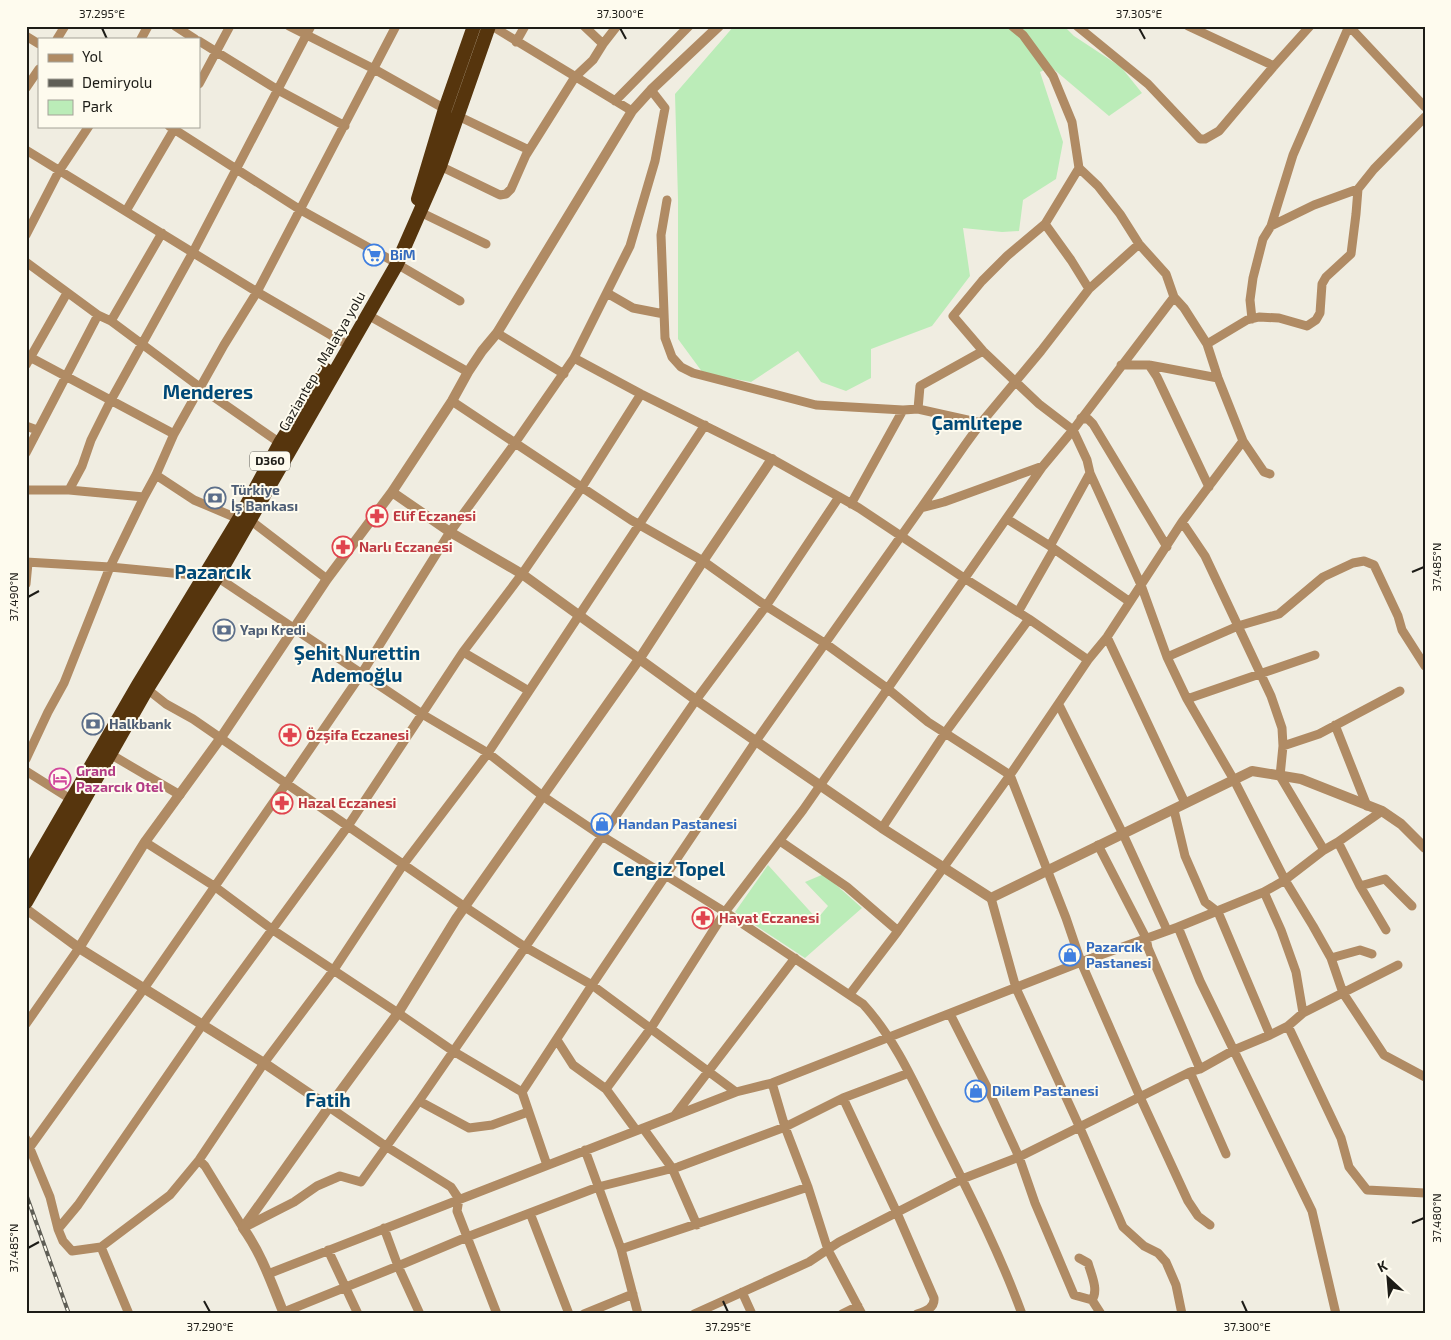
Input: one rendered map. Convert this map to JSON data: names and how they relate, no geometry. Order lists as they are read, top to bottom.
{
  "streets": {
    "highway": ["Gaziantep - Malatya yolu", "D360"]
  },
  "districts": [
    "Menderes",
    "Çamlıtepe",
    "Pazarcık",
    "Şehit Nurettin Ademoğlu",
    "Cengiz Topel",
    "Fatih"
  ],
  "places": {
    "supermarket": ["BiM"],
    "bank": ["Türkiye İş Bankası", "Yapı Kredi", "Halkbank"],
    "pharmacy": [
      "Elif Eczanesi",
      "Narlı Eczanesi",
      "Özşifa Eczanesi",
      "Hazal Eczanesi",
      "Hayat Eczanesi"
    ],
    "hotel": ["Grand Pazarcık Otel"],
    "shop": ["Handan Pastanesi", "Pazarcık Pastanesi", "Dilem Pastanesi"]
  },
  "legend": ["Yol", "Demiryolu", "Park"],
  "north": "top left",
  "coordinates": [
    "37.295°E",
    "37.300°E",
    "37.305°E",
    "37.485°N",
    "37.490°N",
    "37.480°N",
    "37.290°E"
  ]
}
